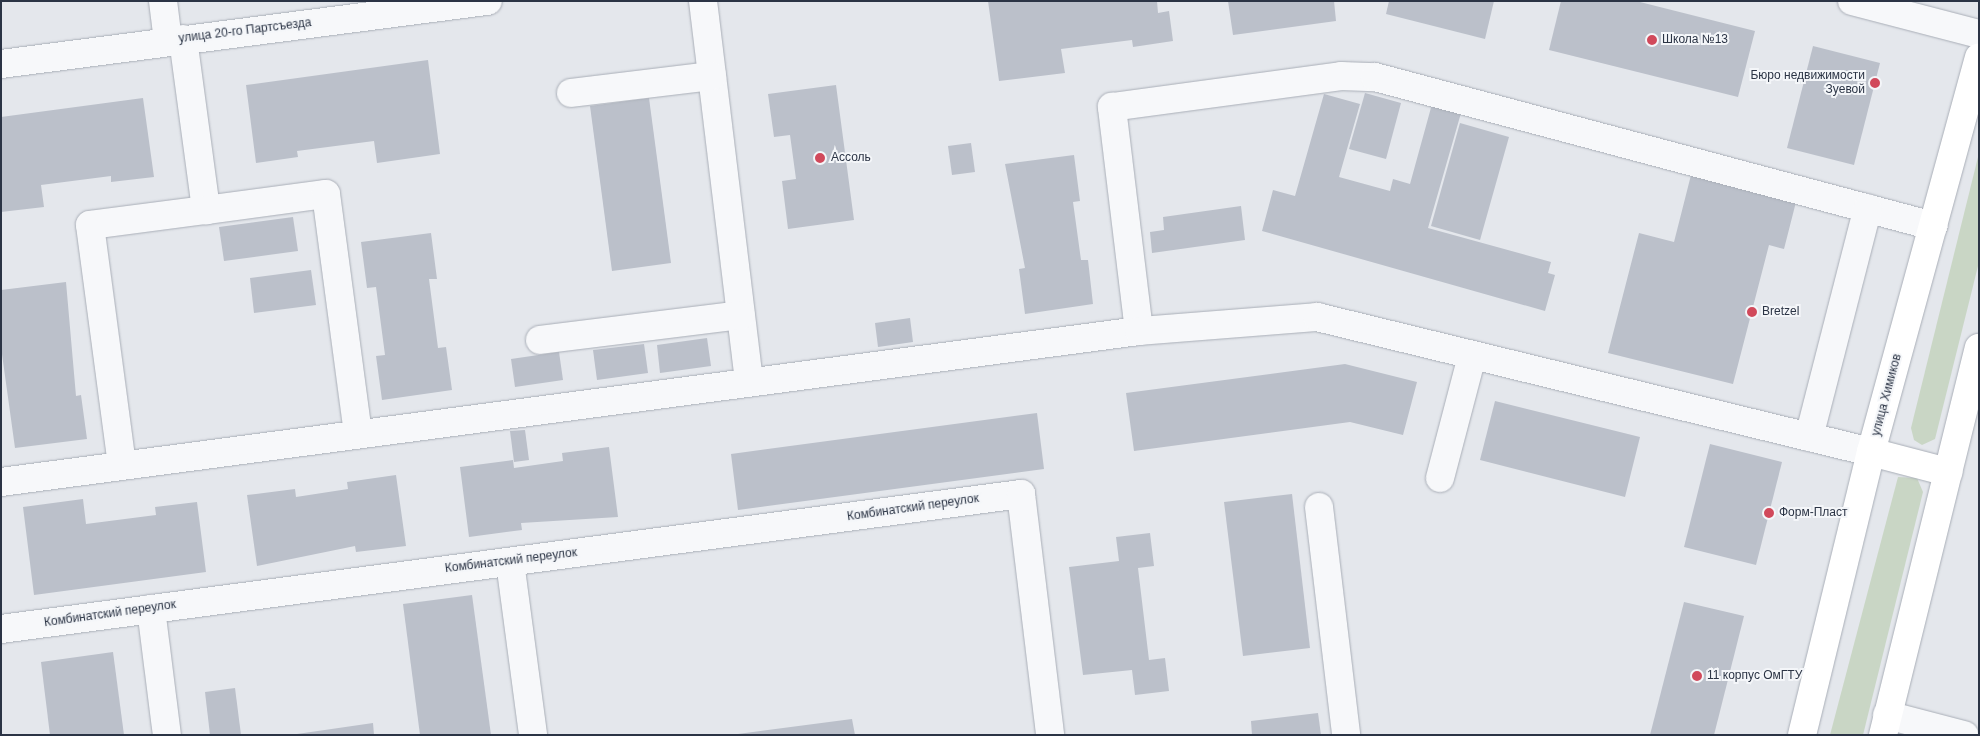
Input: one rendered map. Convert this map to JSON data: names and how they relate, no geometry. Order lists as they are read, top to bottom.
{
  "streets": {
    "main road": ["улица Химиков"],
    "street": ["улица 20-го Партсъезда", "Комбинатский переулок"]
  },
  "places": [
    "Школа №13",
    "Бюро недвижимости Зуевой",
    "Ассоль",
    "Bretzel",
    "Форм-Пласт",
    "11 корпус ОмГТУ"
  ]
}
